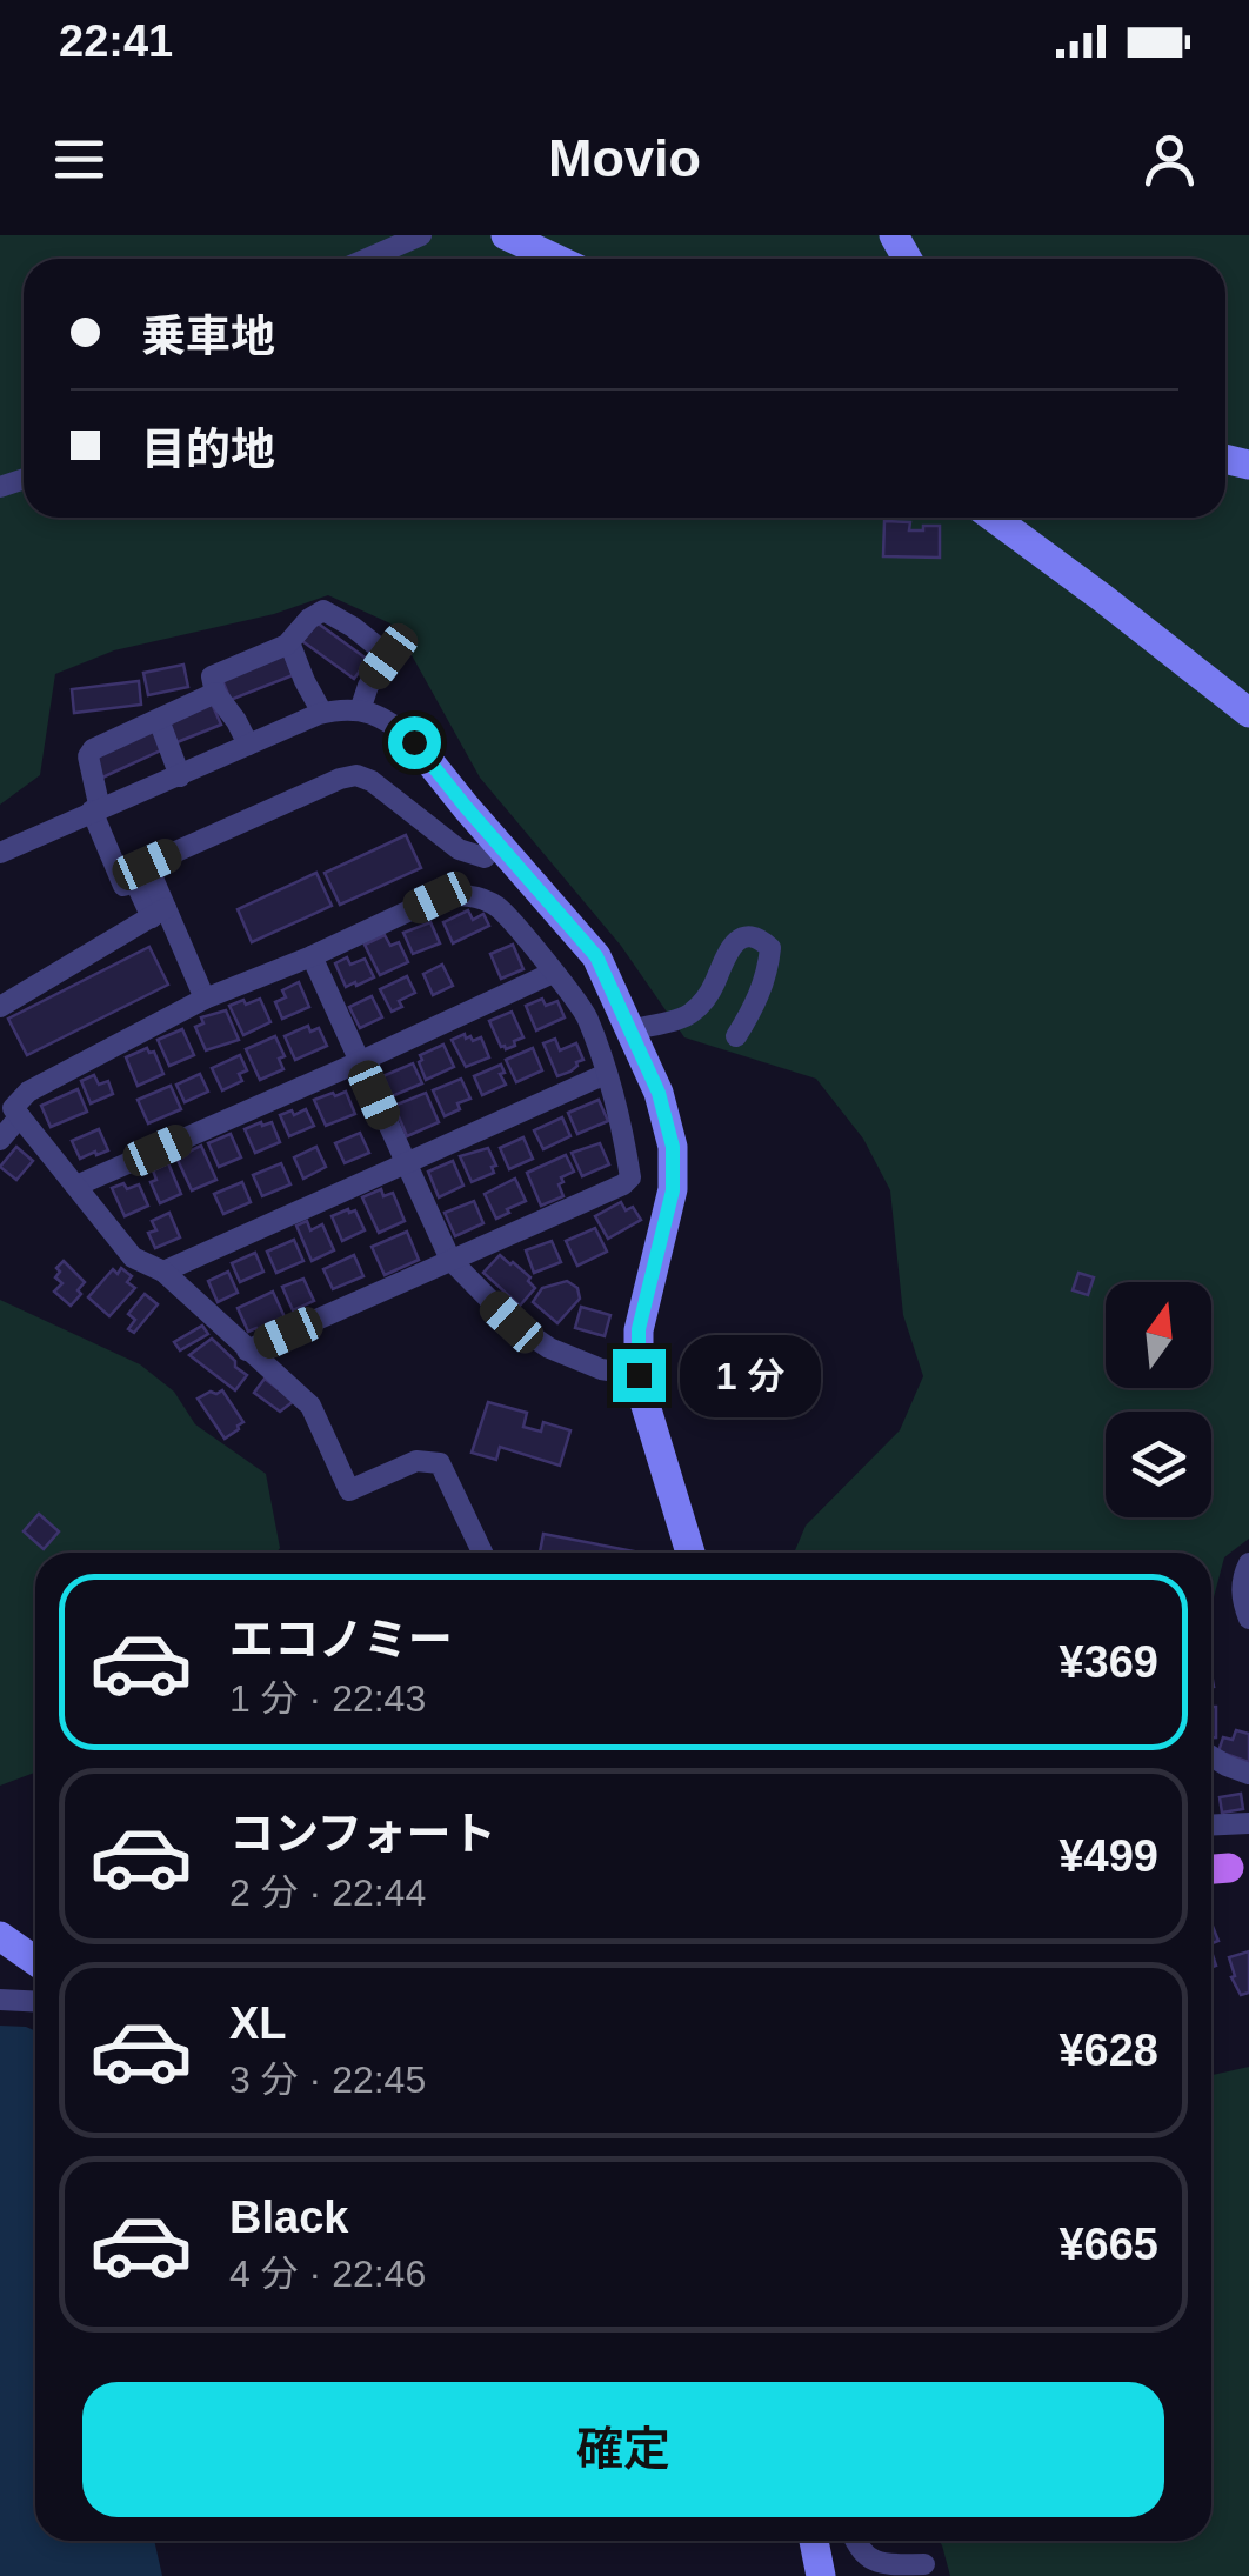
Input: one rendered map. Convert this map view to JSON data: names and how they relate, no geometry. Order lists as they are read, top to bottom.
{
  "north": "top",
  "page": {
    "status": "22:41",
    "header": "Movio",
    "banner": ["乗車地", "目的地"],
    "bubble": "1 分",
    "list": [
      {
        "name": "エコノミー",
        "note": "1 分 · 22:43",
        "value": "¥369"
      },
      {
        "name": "コンフォート",
        "note": "2 分 · 22:44",
        "value": "¥499"
      },
      {
        "name": "XL",
        "note": "3 分 · 22:45",
        "value": "¥628"
      },
      {
        "name": "Black",
        "note": "4 分 · 22:46",
        "value": "¥665"
      }
    ],
    "buttons": "確定"
  }
}
